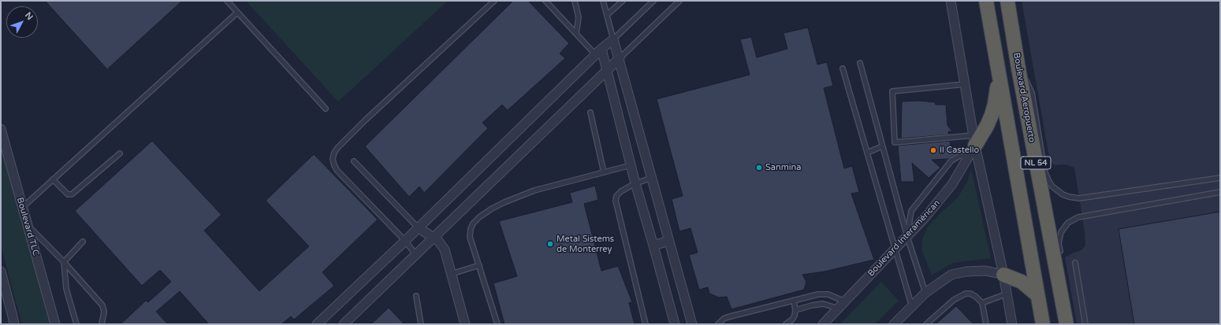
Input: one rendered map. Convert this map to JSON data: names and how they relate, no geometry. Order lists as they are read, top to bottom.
{
  "streets": {
    "highway": ["Boulevard Aeropuerto", "NL 54"],
    "street": ["Boulevard TLC", "Boulevard Interamérican"]
  },
  "places": ["Il Castello", "Sanmina", "Metal Sistems de Monterrey"],
  "north": "top right"
}
